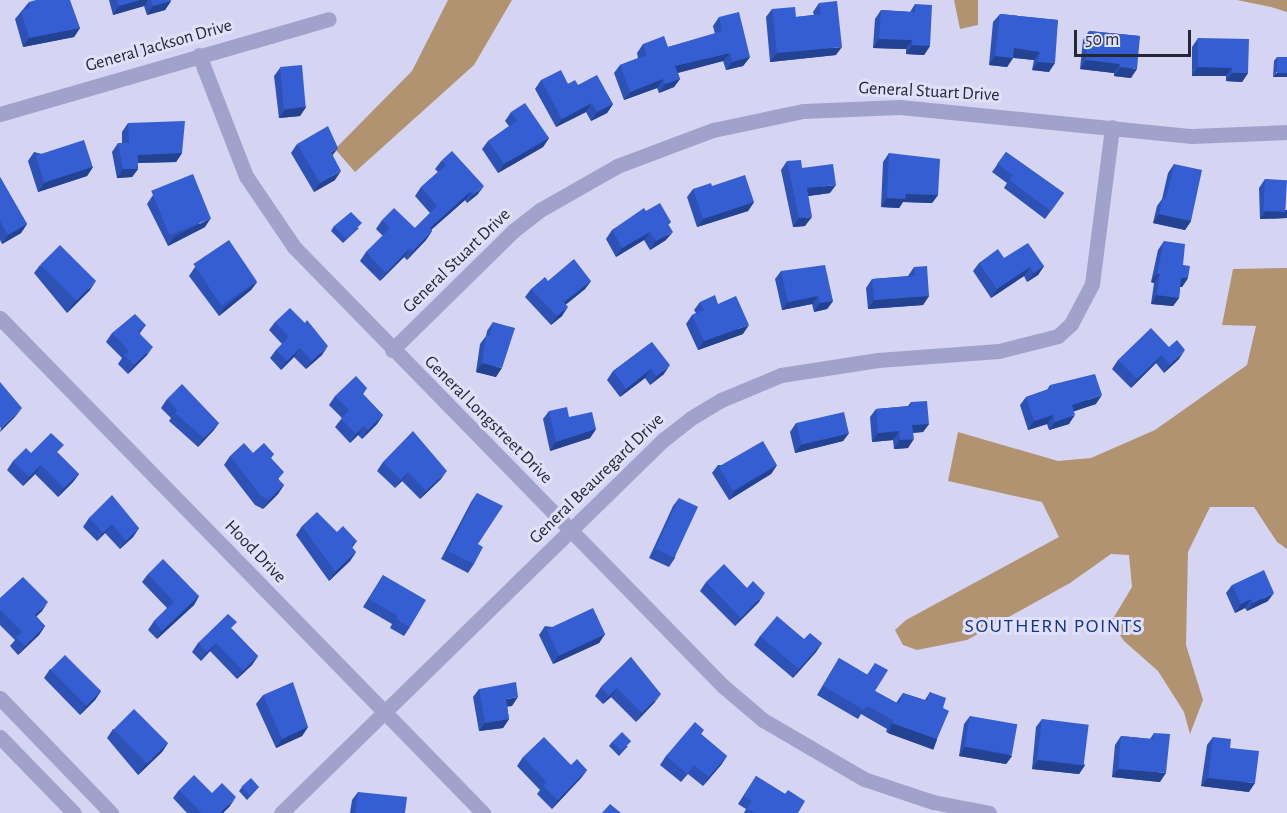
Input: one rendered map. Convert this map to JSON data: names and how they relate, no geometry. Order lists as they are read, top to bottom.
{
  "streets": {
    "street": [
      "General Jackson Drive",
      "General Stuart Drive",
      "General Longstreet Drive",
      "General Beauregard Drive",
      "Hood Drive"
    ]
  },
  "crossings": [
    ["General Jackson Drive", "General Longstreet Drive"],
    ["General Stuart Drive", "General Longstreet Drive"],
    ["General Stuart Drive", "General Beauregard Drive"],
    ["General Longstreet Drive", "General Beauregard Drive"],
    ["General Beauregard Drive", "Hood Drive"]
  ],
  "districts": ["SOUTHERN POINTS"],
  "scale_bar": "50 m"
}
